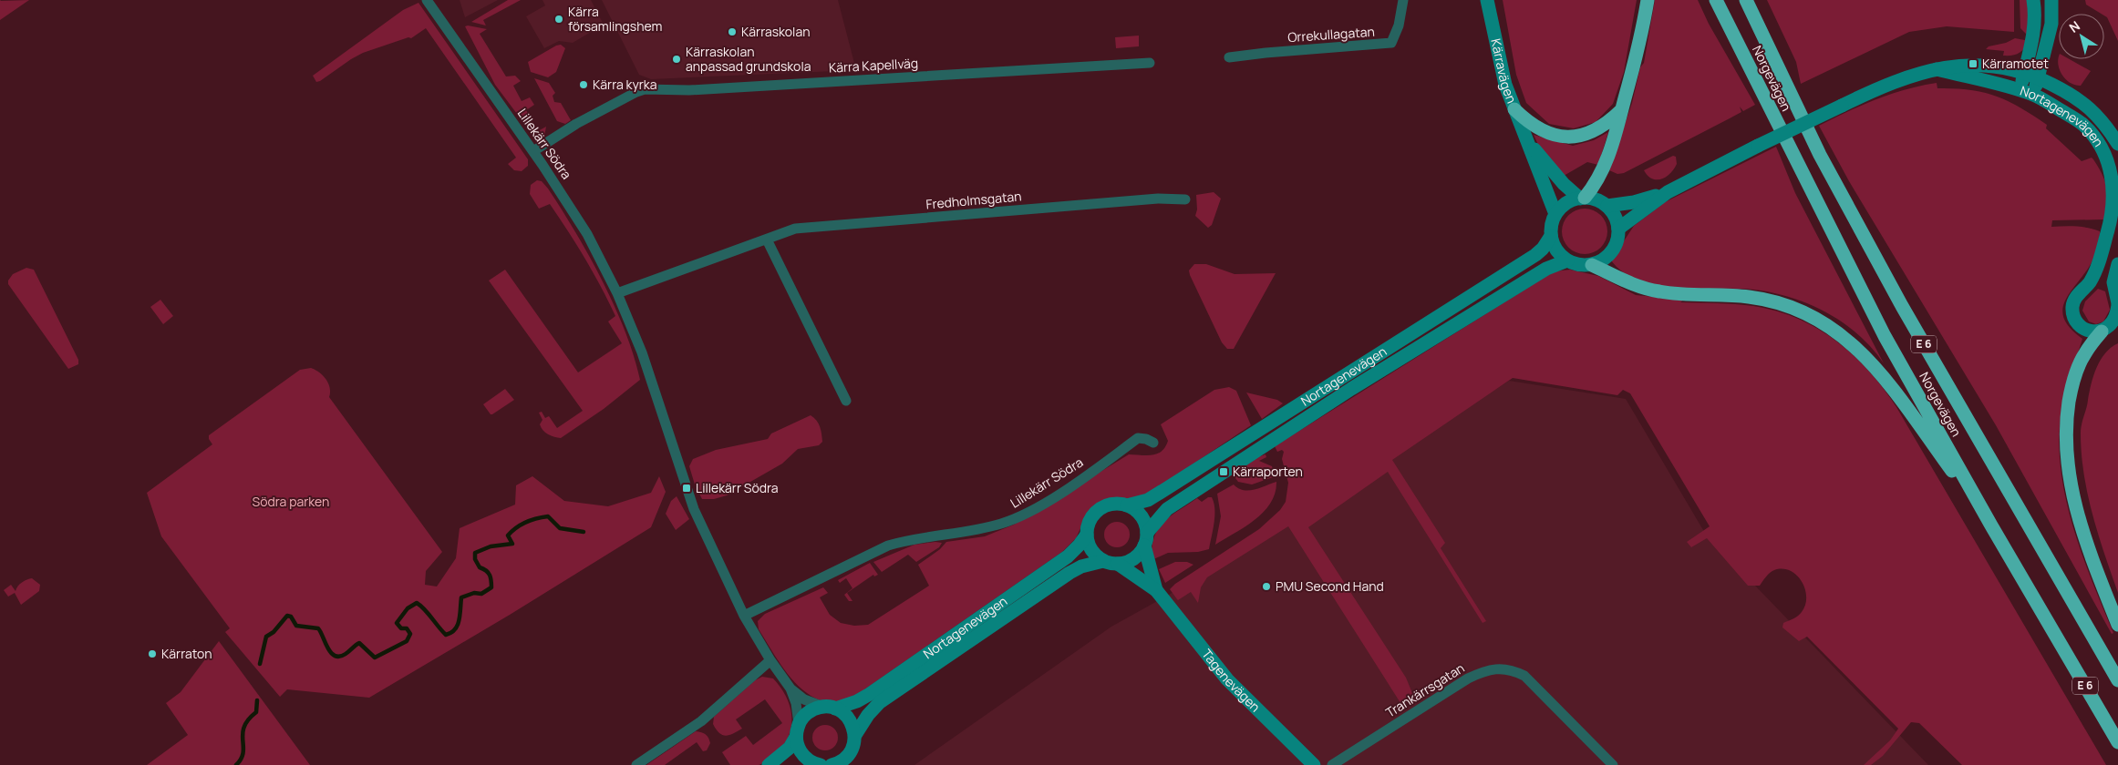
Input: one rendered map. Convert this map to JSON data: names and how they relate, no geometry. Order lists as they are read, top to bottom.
{
  "streets": {
    "highway": ["Norgevägen", "E 6"],
    "street": [
      "Orrekullagatan",
      "Kärra Kapellväg",
      "Kärravägen",
      "Nortagenevägen",
      "Lillekärr Södra",
      "Fredholmsgatan",
      "Tagenevägen",
      "Trankärrsgatan"
    ]
  },
  "crossings": [
    ["Kärra Kapellväg", "Lillekärr Södra"],
    ["Kärravägen", "Nortagenevägen"],
    ["Nortagenevägen", "Lillekärr Södra"],
    ["Nortagenevägen", "Tagenevägen"],
    ["Lillekärr Södra", "Fredholmsgatan"]
  ],
  "parks": ["Södra parken"],
  "places": {
    "other": [
      "Kärra församlingshem",
      "Kärraskolan",
      "Kärraskolan anpassad grundskola",
      "Kärra kyrka",
      "PMU Second Hand",
      "Kärraton"
    ],
    "transit": ["Kärramotet", "Kärraporten", "Lillekärr Södra"]
  },
  "north": "top left"
}
